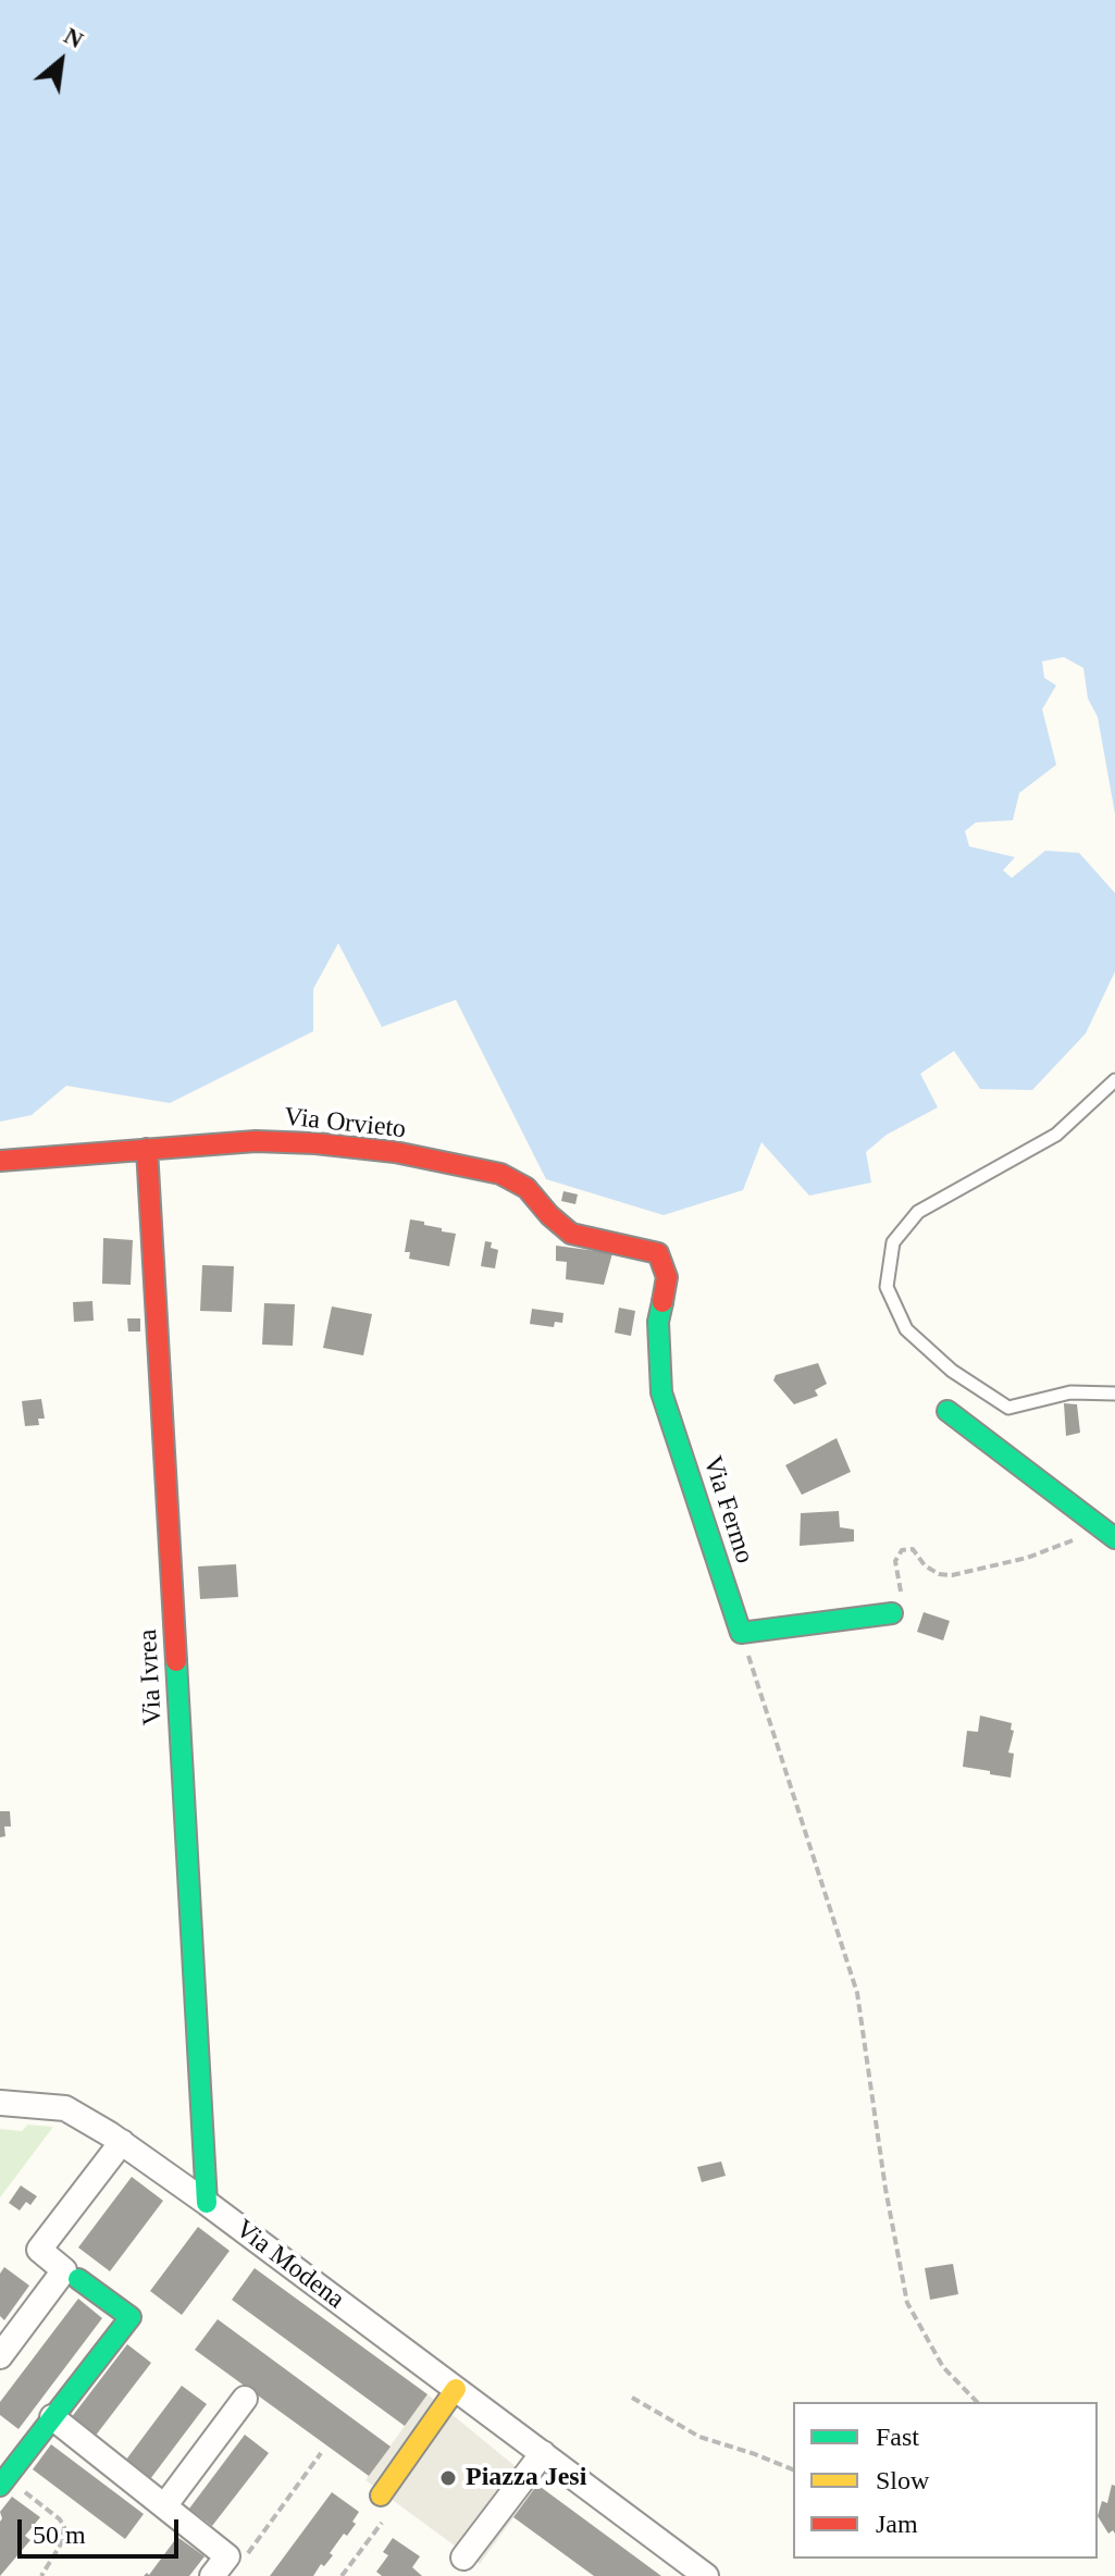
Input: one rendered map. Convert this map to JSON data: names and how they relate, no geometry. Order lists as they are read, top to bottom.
{
  "streets": {
    "street": [
      "Via Orvieto",
      "Via Fermo",
      "Via Ivrea",
      "Via Modena"
    ]
  },
  "crossings": [
    ["Via Orvieto", "Via Fermo"],
    ["Via Orvieto", "Via Ivrea"],
    ["Via Ivrea", "Via Modena"]
  ],
  "places": ["Piazza Jesi"],
  "legend": ["Fast", "Slow", "Jam"],
  "scale_bar": "50 m",
  "north": "top right"
}
